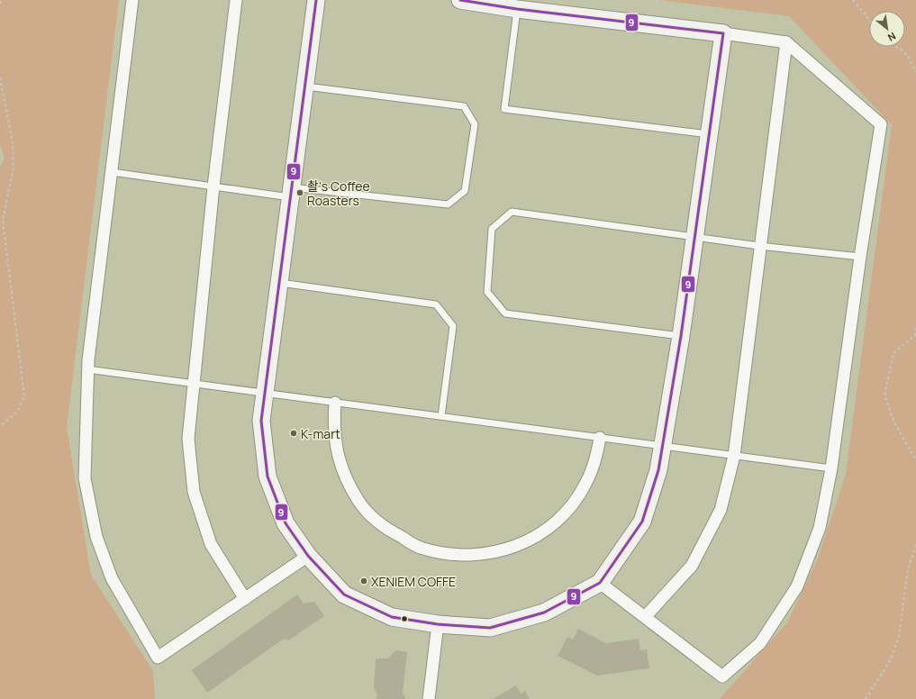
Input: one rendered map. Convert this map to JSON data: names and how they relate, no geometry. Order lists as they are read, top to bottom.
{
  "places": ["촬's Coffee Roasters", "K-mart", "XENIEM COFFE"],
  "lines": ["transit line 9"],
  "north": "bottom right"
}
